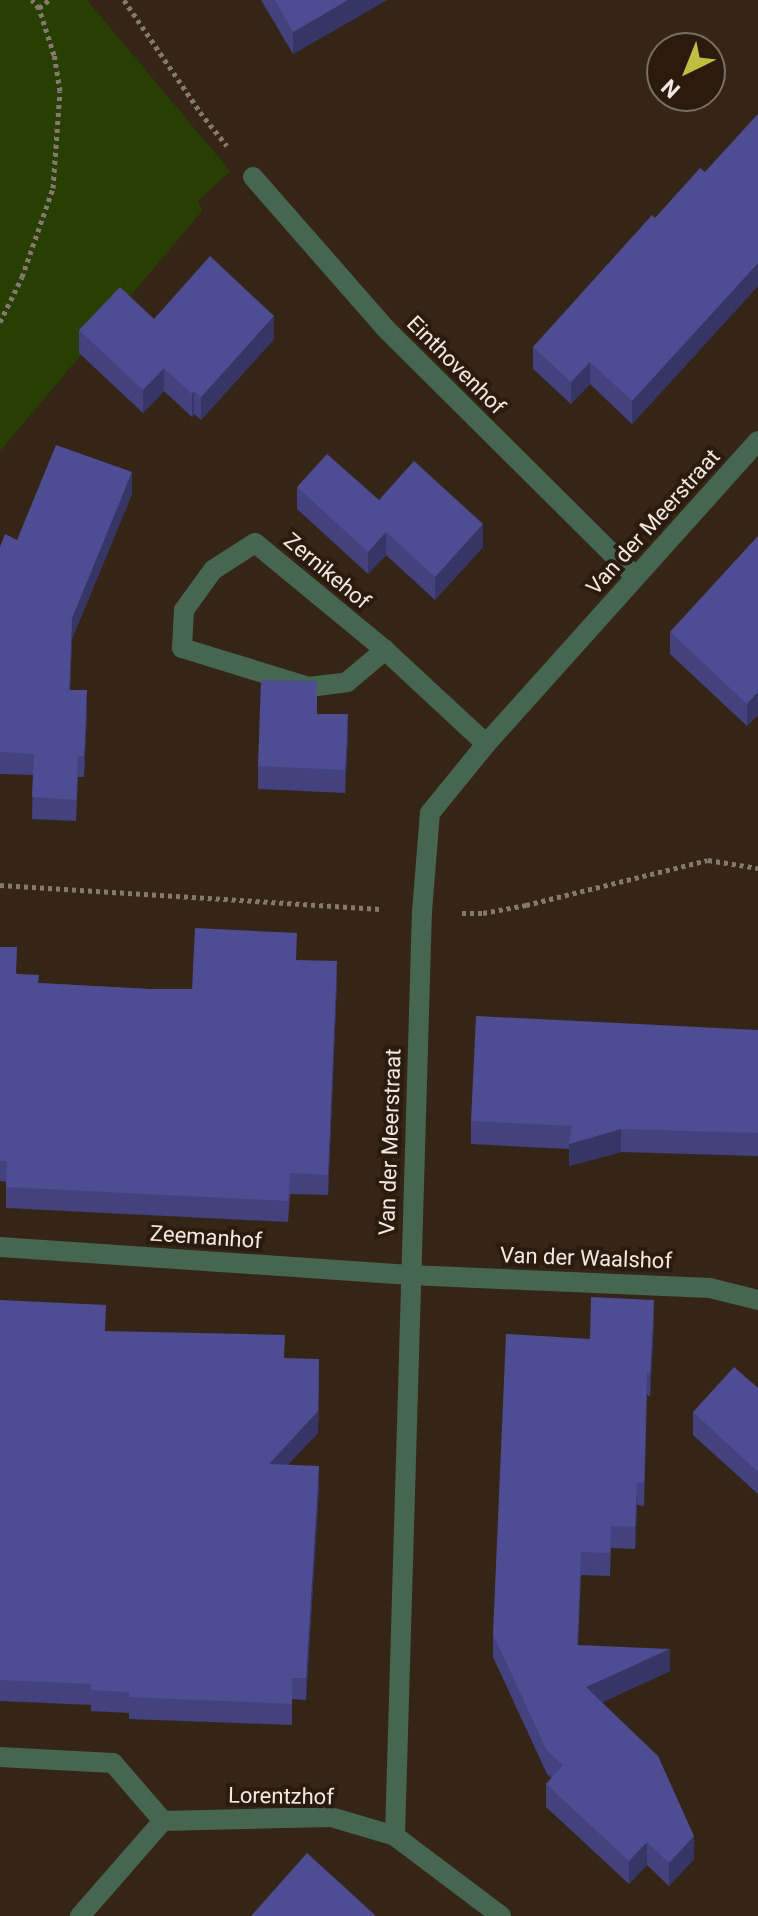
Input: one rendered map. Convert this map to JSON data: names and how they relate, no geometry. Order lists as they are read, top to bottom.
{
  "streets": {
    "street": [
      "Einthovenhof",
      "Van der Meerstraat",
      "Zernikehof",
      "Zeemanhof",
      "Van der Waalshof",
      "Lorentzhof"
    ]
  },
  "crossings": [
    ["Einthovenhof", "Van der Meerstraat"],
    ["Van der Meerstraat", "Zernikehof"],
    ["Van der Meerstraat", "Zeemanhof"],
    ["Van der Meerstraat", "Van der Waalshof"],
    ["Van der Meerstraat", "Lorentzhof"],
    ["Zeemanhof", "Van der Waalshof"]
  ],
  "north": "bottom left"
}
